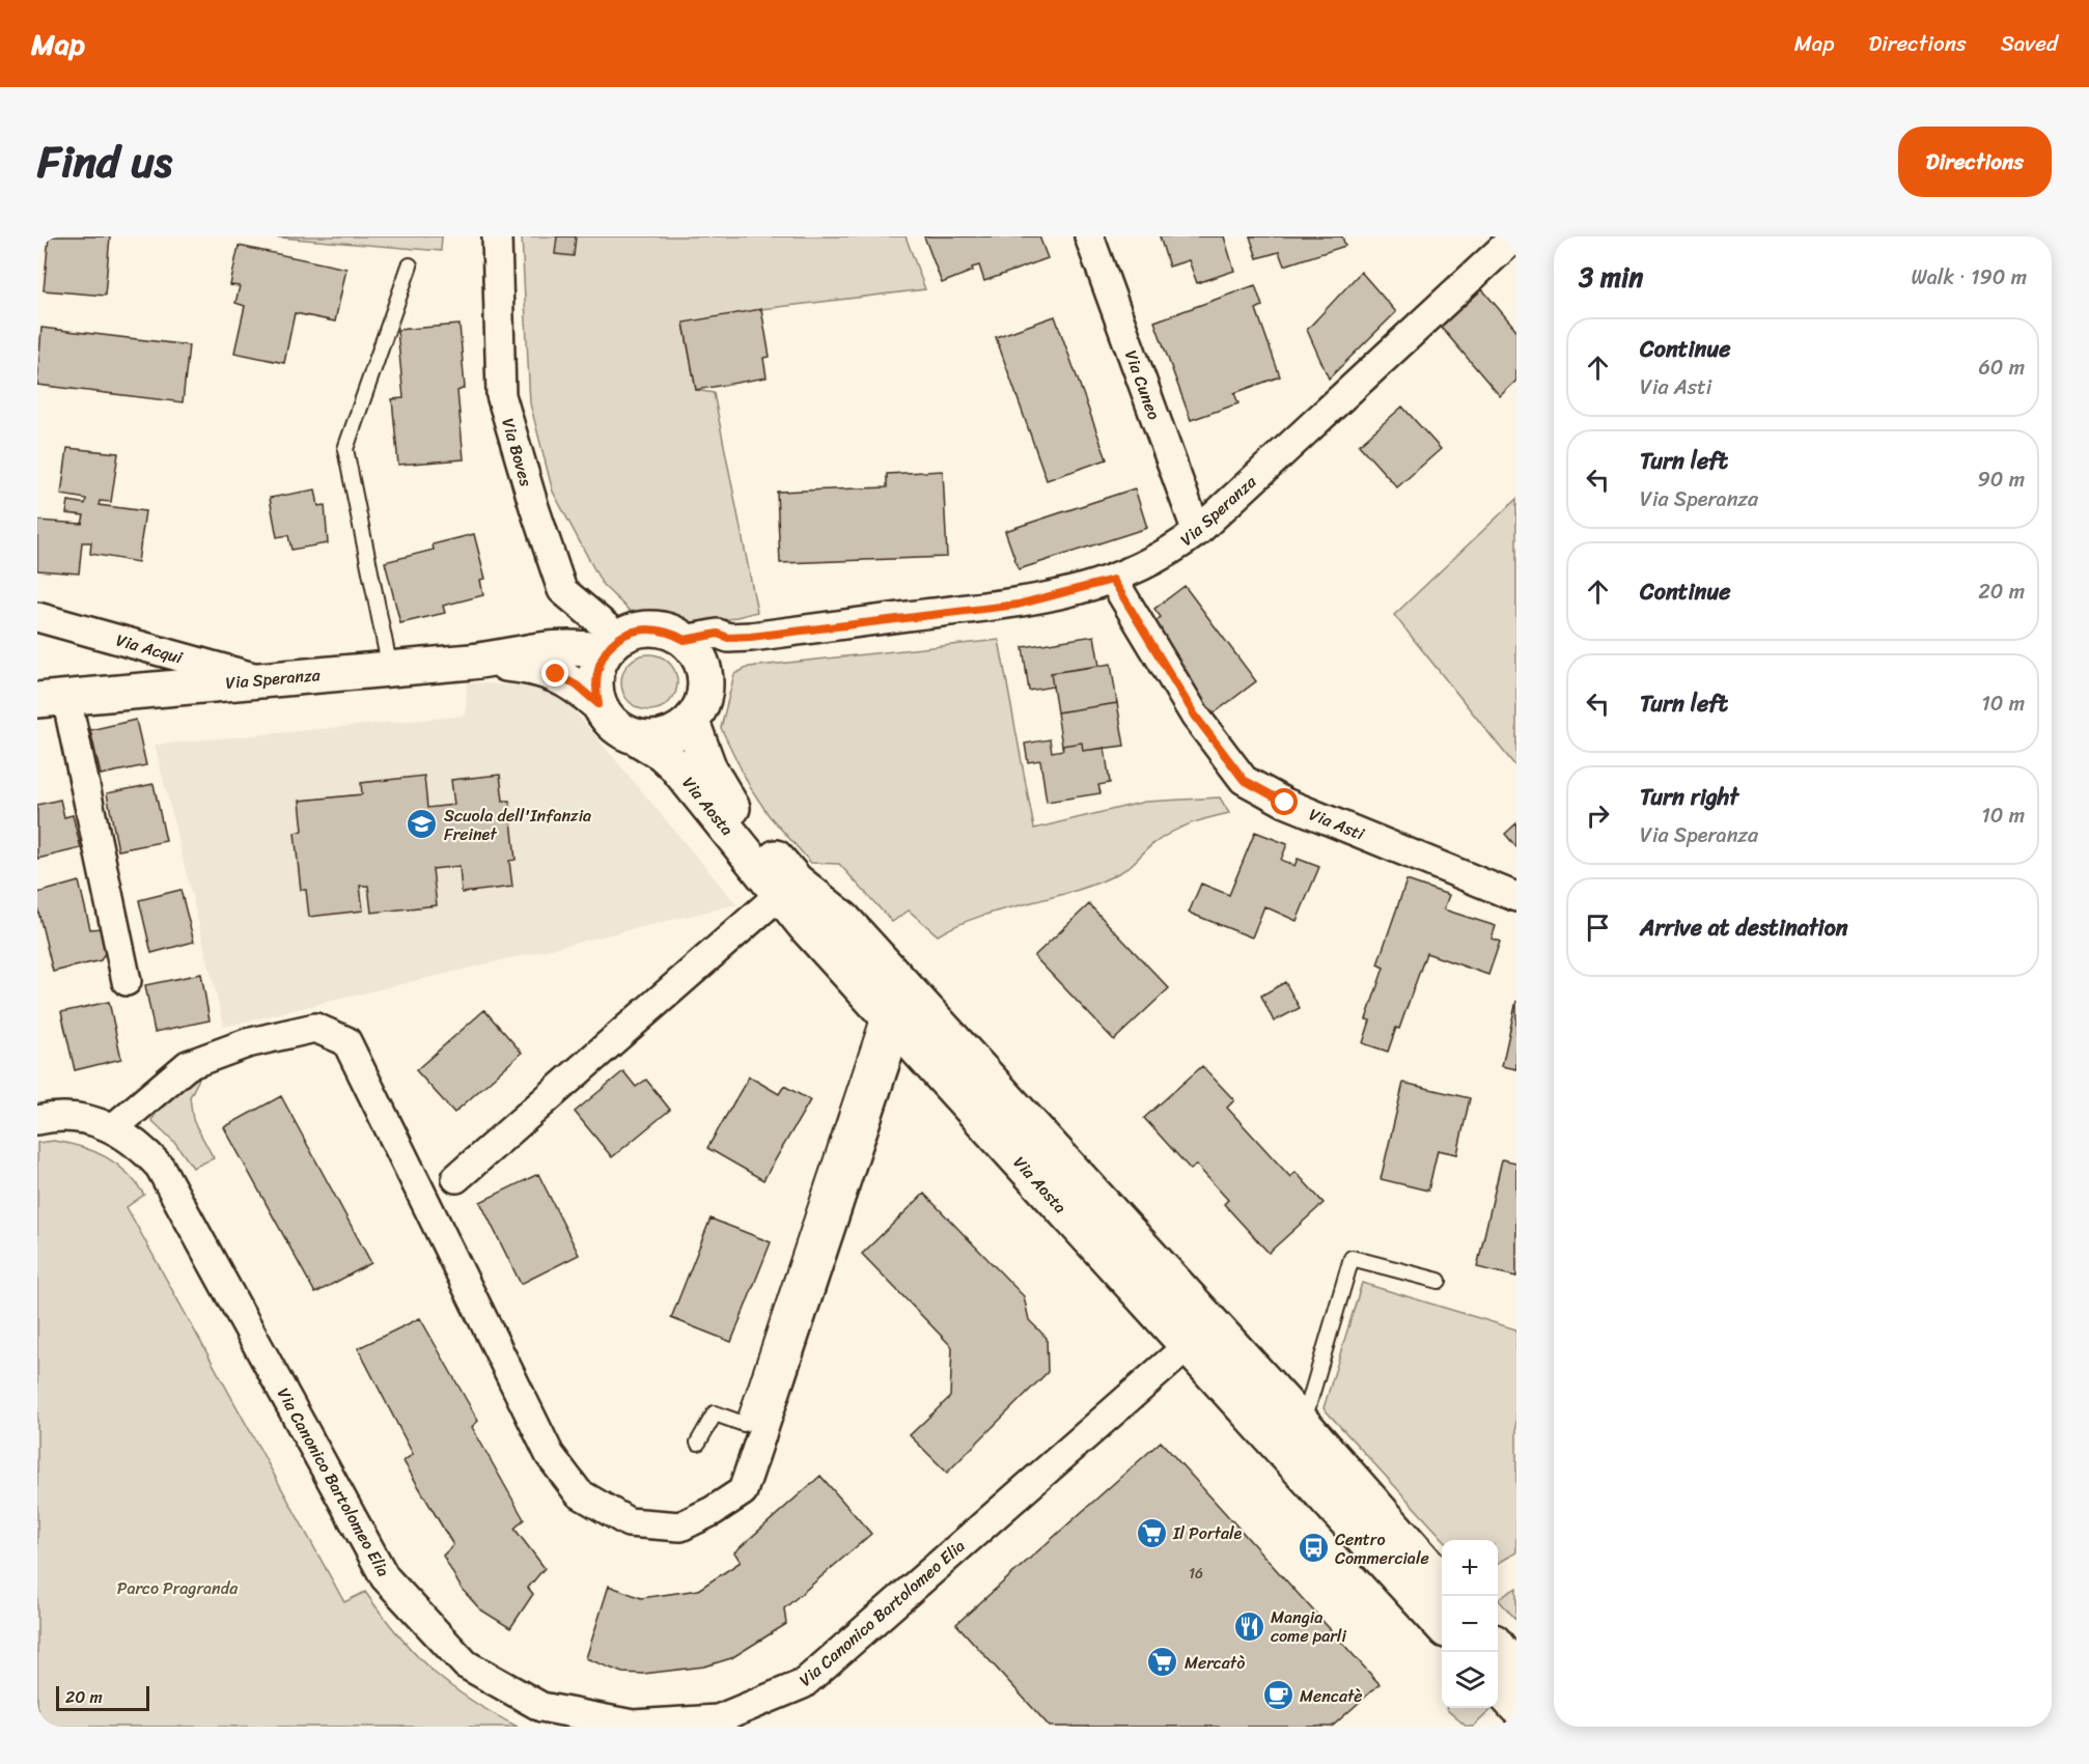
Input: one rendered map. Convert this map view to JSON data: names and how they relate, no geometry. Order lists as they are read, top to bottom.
{
  "streets": {
    "street": [
      "Via Cuneo",
      "Via Boves",
      "Via Speranza",
      "Via Acqui",
      "Via Aosta",
      "Via Asti",
      "Via Canonico Bartolomeo Elia"
    ]
  },
  "crossings": [
    ["Via Cuneo", "Via Speranza"],
    ["Via Boves", "Via Speranza"],
    ["Via Boves", "Via Aosta"],
    ["Via Speranza", "Via Acqui"],
    ["Via Speranza", "Via Aosta"],
    ["Via Speranza", "Via Asti"],
    ["Via Aosta", "Via Canonico Bartolomeo Elia"]
  ],
  "parks": ["Parco Pragranda"],
  "places": {
    "school or university": ["Scuola dell'Infanzia Freinet"],
    "supermarket": ["Il Portale", "Mercatò"],
    "bus stop": ["Centro Commerciale"],
    "restaurant": ["Mangia come parli"],
    "cafe": ["Mencatè"]
  },
  "house_numbers": ["16"],
  "scale_bar": "20 m",
  "page": {
    "header": "Map",
    "nav": ["Map", "Directions", "Saved"],
    "title": "Find us",
    "buttons": "Directions",
    "heading": ["3 min", "Walk · 190 m"],
    "list": [
      ["Continue", "Via Asti", "60 m"],
      ["Turn left", "Via Speranza", "90 m"],
      ["Continue", "20 m"],
      ["Turn left", "10 m"],
      ["Turn right", "Via Speranza", "10 m"],
      "Arrive at destination"
    ],
    "map_buttons": ["+", "−"],
    "scale": "20 m"
  }
}
